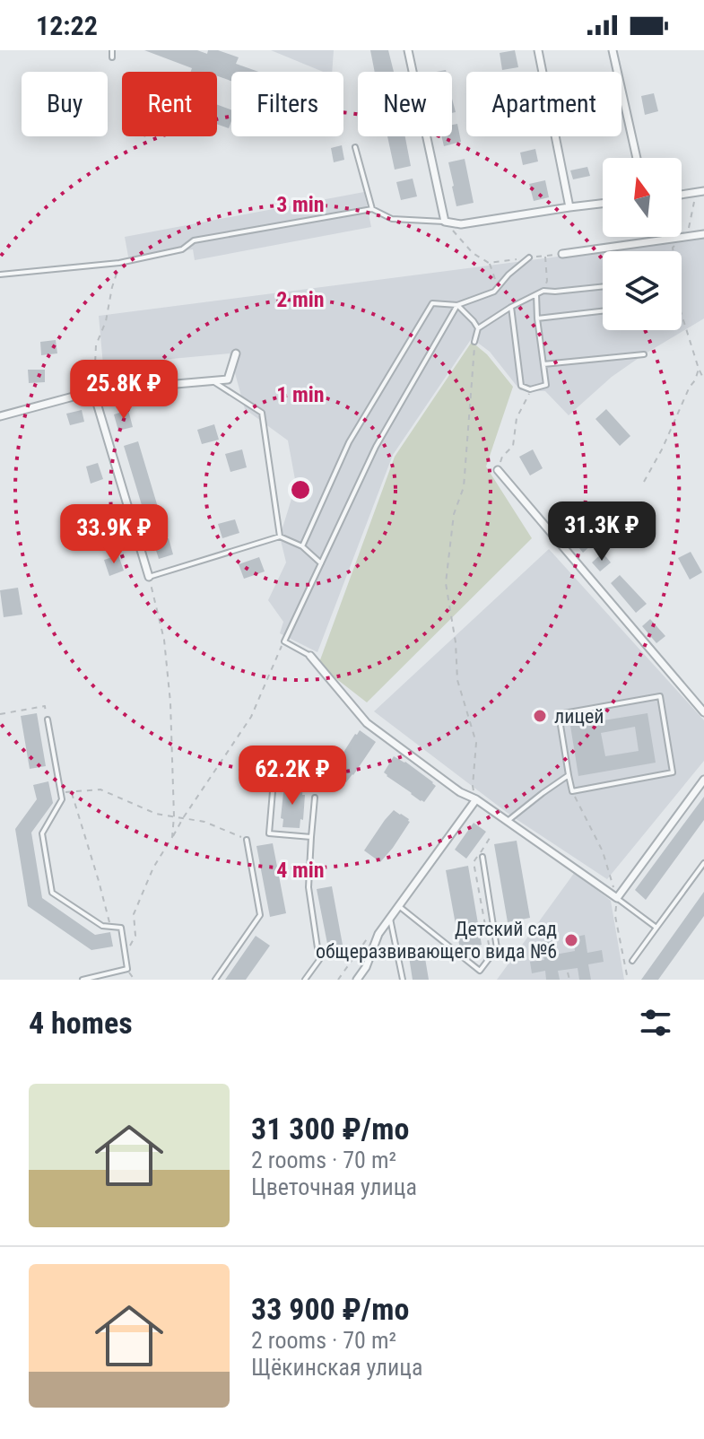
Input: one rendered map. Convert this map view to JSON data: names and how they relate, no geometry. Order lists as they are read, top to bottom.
{
  "places": ["лицей", "Детский сад общеразвивающего вида №6"],
  "north": "top",
  "page": {
    "status": "12:22",
    "chip": [
      "Buy",
      "Rent",
      "Filters",
      "New",
      "Apartment"
    ],
    "price": [
      "25.8K ₽",
      "31.3K ₽",
      "33.9K ₽",
      "62.2K ₽"
    ],
    "heading": "4 homes",
    "list": [
      {
        "name": "31 300 ₽/mo",
        "note": "2 rooms · 70 m² · Цветочная улица"
      },
      {
        "name": "33 900 ₽/mo",
        "note": "2 rooms · 70 m² · Щёкинская улица"
      }
    ]
  },
  "rings": [
    "3 min",
    "2 min",
    "1 min",
    "4 min"
  ]
}
